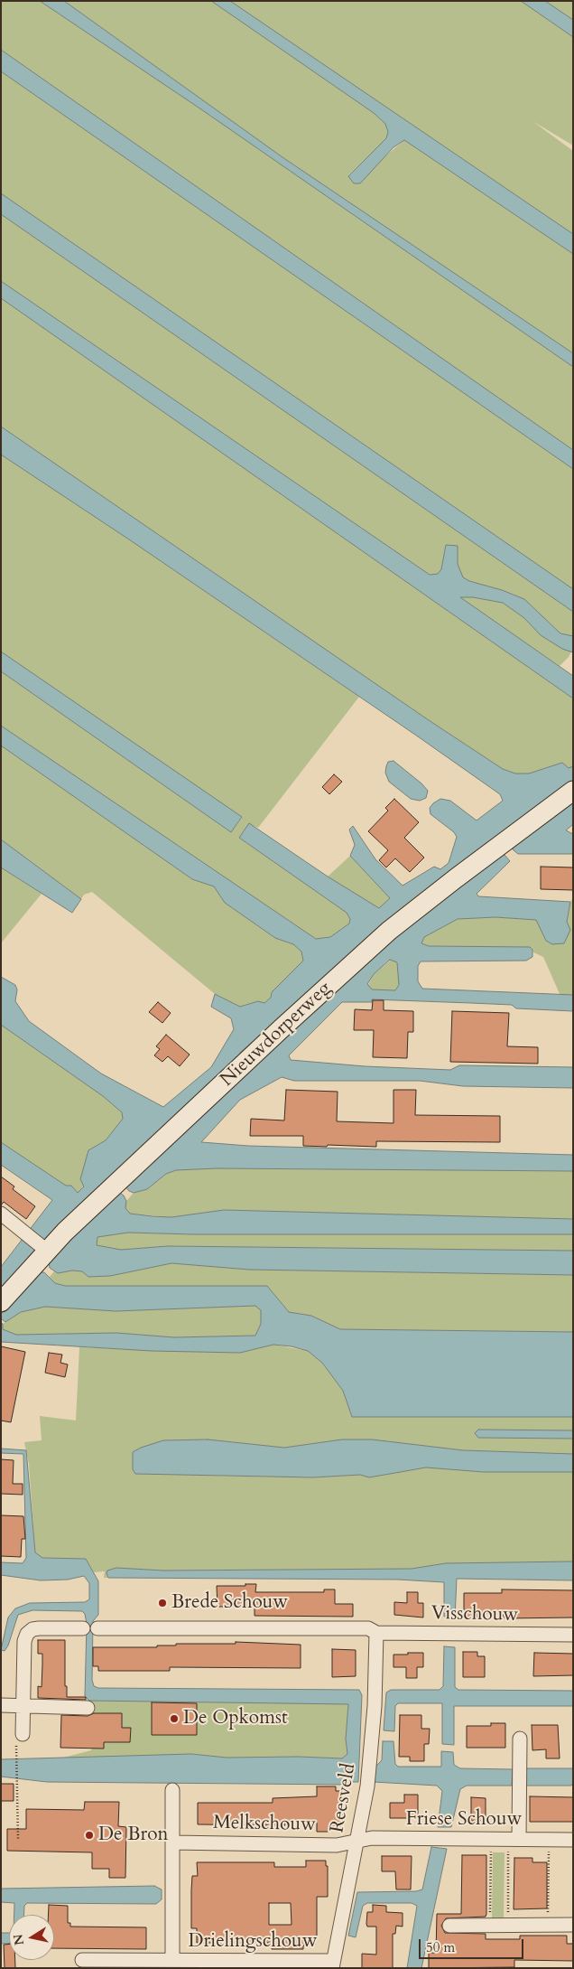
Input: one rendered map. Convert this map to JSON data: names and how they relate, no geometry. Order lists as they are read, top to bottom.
{
  "streets": {
    "street": [
      "Nieuwdorperweg",
      "Visschouw",
      "Reesveld",
      "Friese Schouw",
      "Melkschouw",
      "Drielingschouw"
    ]
  },
  "crossings": [
    ["Visschouw", "Reesveld"],
    ["Reesveld", "Friese Schouw"],
    ["Reesveld", "Melkschouw"],
    ["Reesveld", "Drielingschouw"],
    ["Friese Schouw", "Melkschouw"],
    ["Melkschouw", "Drielingschouw"]
  ],
  "places": ["Brede Schouw", "De Opkomst", "De Bron"],
  "scale_bar": "50 m",
  "north": "left"
}
